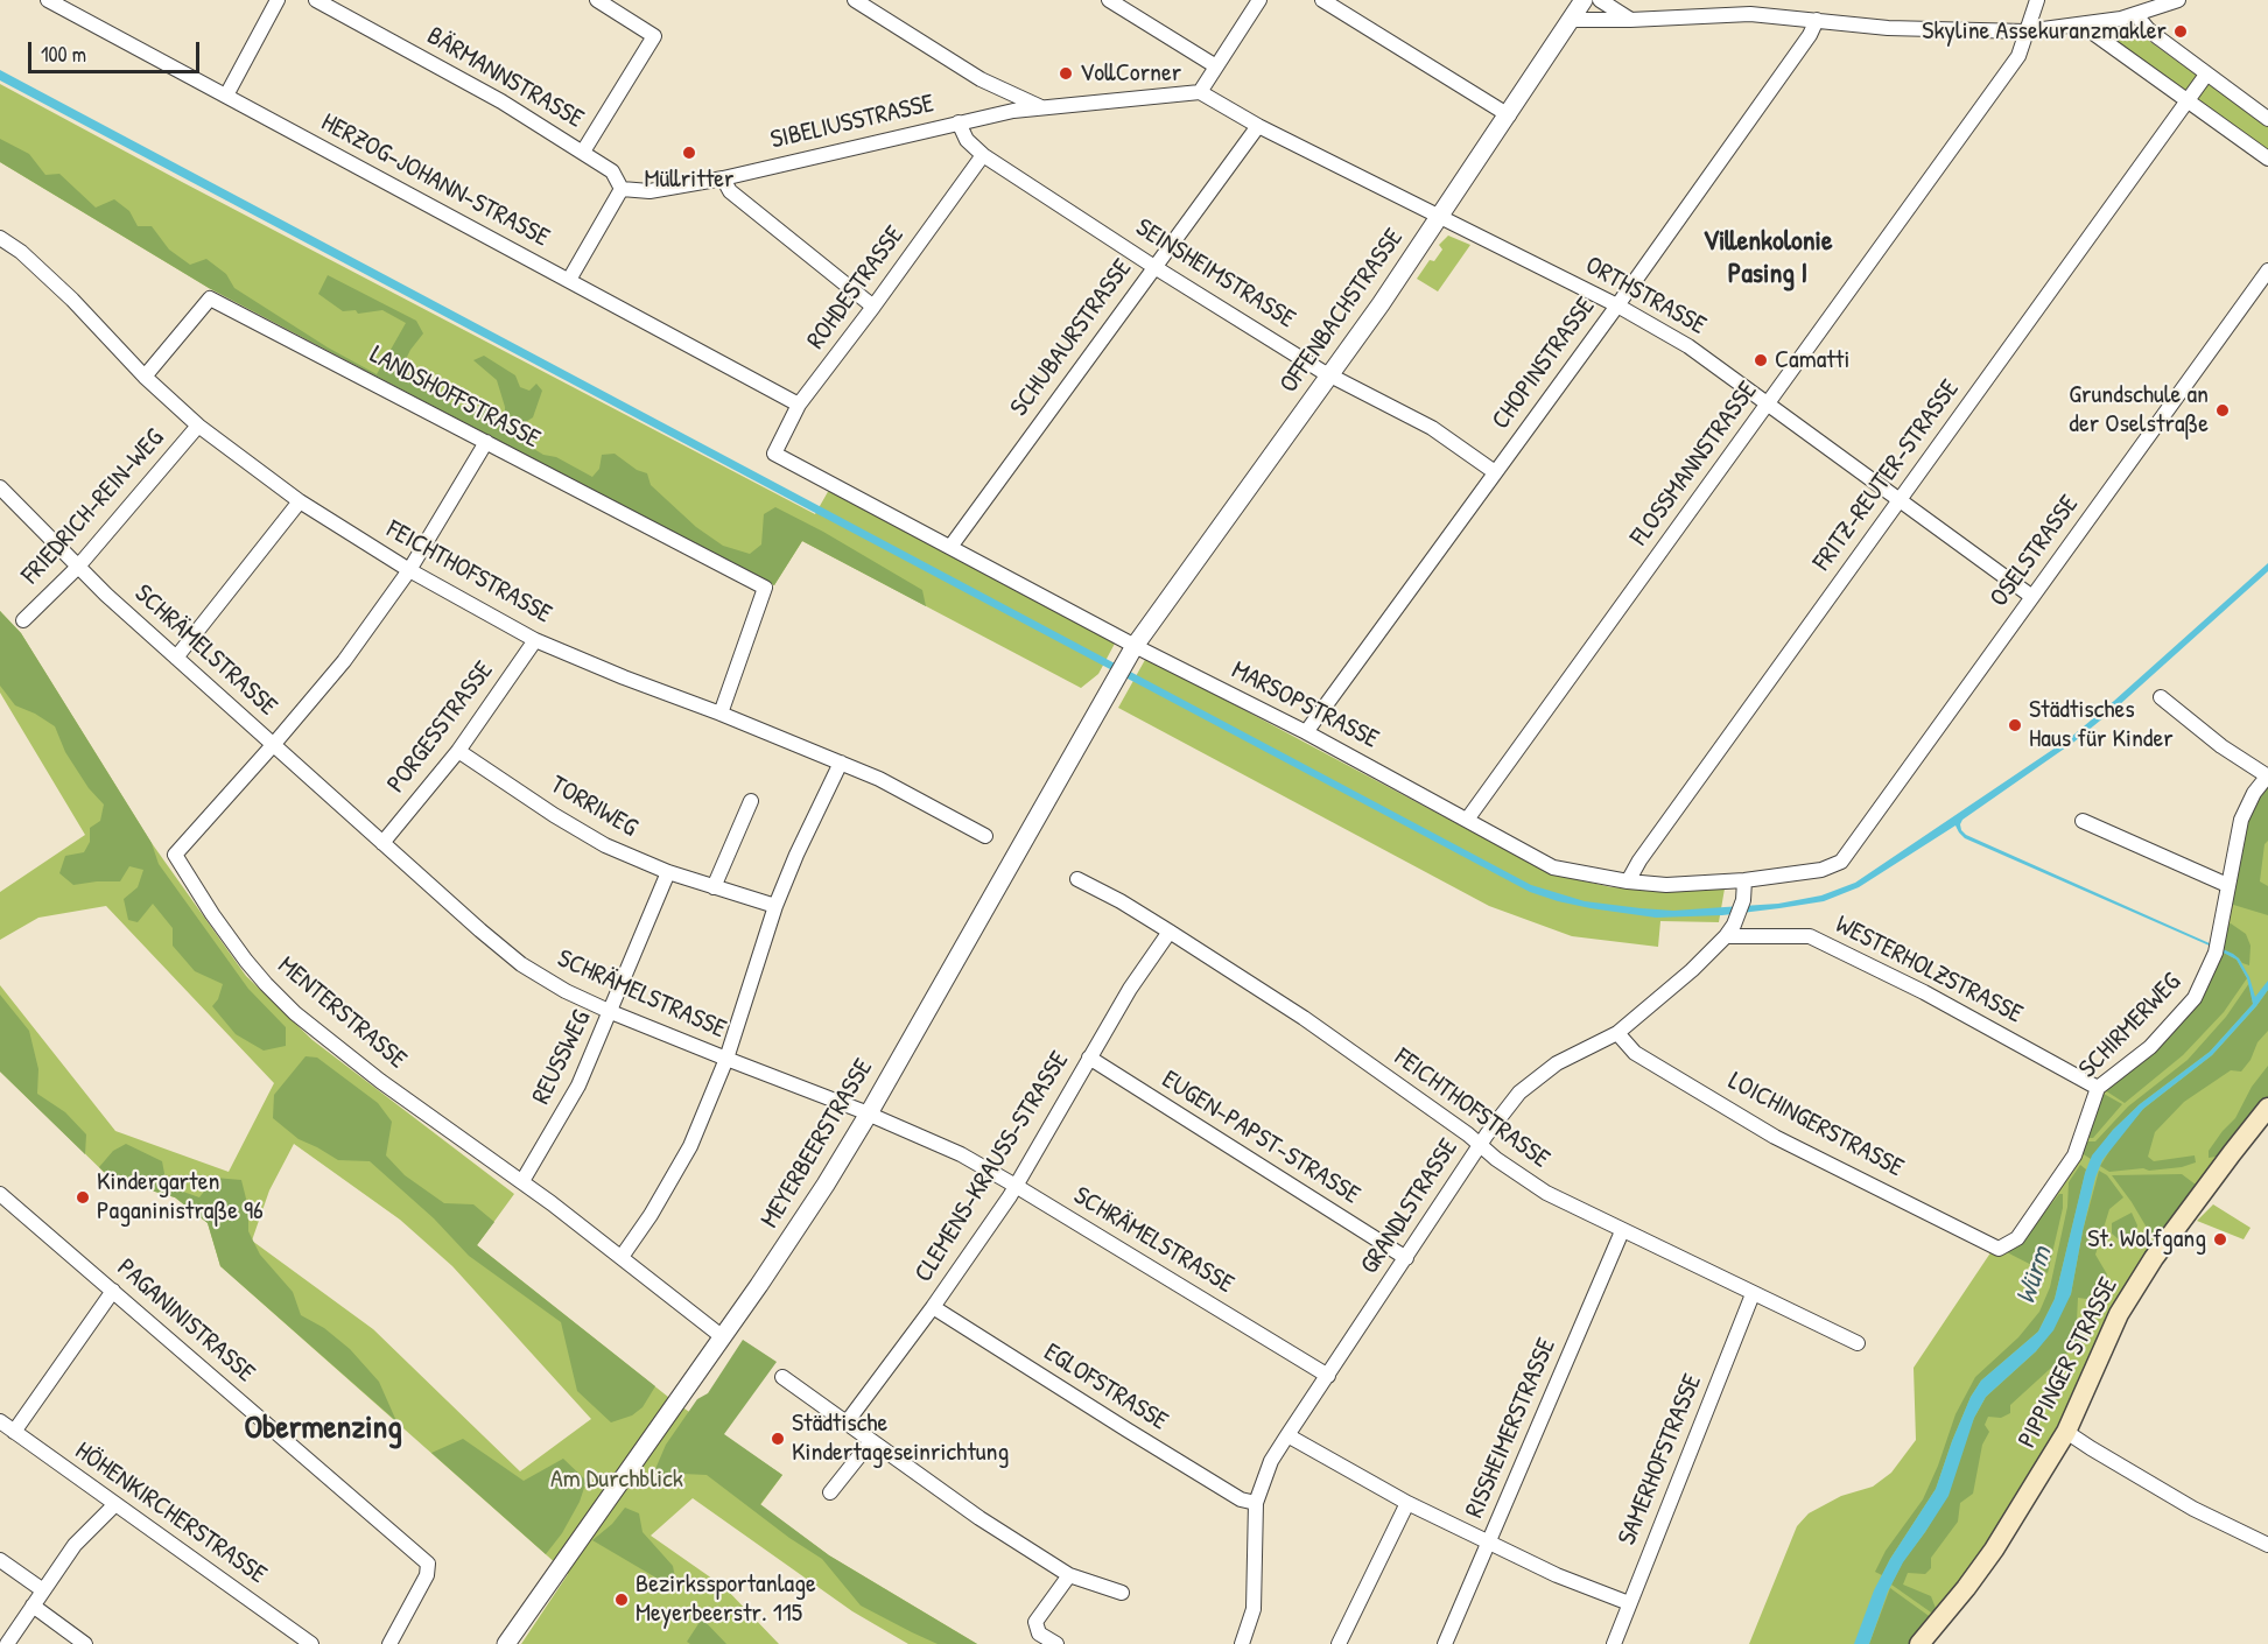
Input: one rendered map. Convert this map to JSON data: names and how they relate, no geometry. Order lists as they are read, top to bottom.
{
  "streets": {
    "main road": ["PIPPINGER STRASSE"],
    "street": [
      "BÄRMANNSTRASSE",
      "SIBELIUSSTRASSE",
      "HERZOG-JOHANN-STRASSE",
      "SEINSHEIMSTRASSE",
      "ROHDESTRASSE",
      "ORTHSTRASSE",
      "OFFENBACHSTRASSE",
      "SCHUBAURSTRASSE",
      "CHOPINSTRASSE",
      "LANDSHOFFSTRASSE",
      "FLOSSMANNSTRASSE",
      "FRITZ-REUTER-STRASSE",
      "FRIEDRICH-REIN-WEG",
      "OSELSTRASSE",
      "FEICHTHOFSTRASSE",
      "SCHRÄMELSTRASSE",
      "MARSOPSTRASSE",
      "PORGESSTRASSE",
      "TORRIWEG",
      "WESTERHOLZSTRASSE",
      "MENTERSTRASSE",
      "SCHIRMERWEG",
      "REUSSWEG",
      "LOICHINGERSTRASSE",
      "EUGEN-PAPST-STRASSE",
      "MEYERBEERSTRASSE",
      "CLEMENS-KRAUSS-STRASSE",
      "GRANDLSTRASSE",
      "PAGANINISTRASSE",
      "EGLOFSTRASSE",
      "RISSHEIMERSTRASSE",
      "SAMERHOFSTRASSE",
      "HÖHENKIRCHERSTRASSE"
    ]
  },
  "crossings": [
    ["BÄRMANNSTRASSE", "SIBELIUSSTRASSE"],
    ["SIBELIUSSTRASSE", "SEINSHEIMSTRASSE"],
    ["SIBELIUSSTRASSE", "ORTHSTRASSE"],
    ["HERZOG-JOHANN-STRASSE", "ROHDESTRASSE"],
    ["SEINSHEIMSTRASSE", "ROHDESTRASSE"],
    ["SEINSHEIMSTRASSE", "OFFENBACHSTRASSE"],
    ["SEINSHEIMSTRASSE", "SCHUBAURSTRASSE"],
    ["SEINSHEIMSTRASSE", "CHOPINSTRASSE"],
    ["ROHDESTRASSE", "MARSOPSTRASSE"],
    ["ORTHSTRASSE", "OFFENBACHSTRASSE"],
    ["ORTHSTRASSE", "SCHUBAURSTRASSE"],
    ["ORTHSTRASSE", "CHOPINSTRASSE"],
    ["ORTHSTRASSE", "FLOSSMANNSTRASSE"],
    ["ORTHSTRASSE", "FRITZ-REUTER-STRASSE"],
    ["ORTHSTRASSE", "OSELSTRASSE"],
    ["OFFENBACHSTRASSE", "MARSOPSTRASSE"],
    ["OFFENBACHSTRASSE", "MEYERBEERSTRASSE"],
    ["SCHUBAURSTRASSE", "MARSOPSTRASSE"],
    ["CHOPINSTRASSE", "MARSOPSTRASSE"],
    ["LANDSHOFFSTRASSE", "FEICHTHOFSTRASSE"],
    ["LANDSHOFFSTRASSE", "MENTERSTRASSE"],
    ["FLOSSMANNSTRASSE", "MARSOPSTRASSE"],
    ["FRITZ-REUTER-STRASSE", "MARSOPSTRASSE"],
    ["FRIEDRICH-REIN-WEG", "FEICHTHOFSTRASSE"],
    ["FRIEDRICH-REIN-WEG", "SCHRÄMELSTRASSE"],
    ["OSELSTRASSE", "MARSOPSTRASSE"],
    ["FEICHTHOFSTRASSE", "PORGESSTRASSE"],
    ["FEICHTHOFSTRASSE", "MENTERSTRASSE"],
    ["FEICHTHOFSTRASSE", "CLEMENS-KRAUSS-STRASSE"],
    ["FEICHTHOFSTRASSE", "GRANDLSTRASSE"],
    ["FEICHTHOFSTRASSE", "RISSHEIMERSTRASSE"],
    ["FEICHTHOFSTRASSE", "SAMERHOFSTRASSE"],
    ["SCHRÄMELSTRASSE", "PORGESSTRASSE"],
    ["SCHRÄMELSTRASSE", "MENTERSTRASSE"],
    ["SCHRÄMELSTRASSE", "REUSSWEG"],
    ["SCHRÄMELSTRASSE", "MEYERBEERSTRASSE"],
    ["SCHRÄMELSTRASSE", "CLEMENS-KRAUSS-STRASSE"],
    ["SCHRÄMELSTRASSE", "GRANDLSTRASSE"],
    ["MARSOPSTRASSE", "MEYERBEERSTRASSE"],
    ["MARSOPSTRASSE", "GRANDLSTRASSE"],
    ["PORGESSTRASSE", "TORRIWEG"],
    ["TORRIWEG", "REUSSWEG"],
    ["WESTERHOLZSTRASSE", "SCHIRMERWEG"],
    ["WESTERHOLZSTRASSE", "GRANDLSTRASSE"],
    ["MENTERSTRASSE", "REUSSWEG"],
    ["MENTERSTRASSE", "MEYERBEERSTRASSE"],
    ["SCHIRMERWEG", "LOICHINGERSTRASSE"],
    ["LOICHINGERSTRASSE", "GRANDLSTRASSE"],
    ["EUGEN-PAPST-STRASSE", "CLEMENS-KRAUSS-STRASSE"],
    ["EUGEN-PAPST-STRASSE", "GRANDLSTRASSE"],
    ["CLEMENS-KRAUSS-STRASSE", "EGLOFSTRASSE"],
    ["GRANDLSTRASSE", "EGLOFSTRASSE"]
  ],
  "districts": ["Villenkolonie Pasing I", "Obermenzing"],
  "water": ["Würm"],
  "parks": ["Am Durchblick"],
  "places": [
    "Skyline Assekuranzmakler",
    "VollCorner",
    "Müllritter",
    "Camatti",
    "Grundschule an der Oselstraße",
    "Städtisches Haus für Kinder",
    "Kindergarten Paganinistraße 96",
    "St. Wolfgang",
    "Städtische Kindertageseinrichtung",
    "Bezirkssportanlage Meyerbeerstr. 115"
  ],
  "scale_bar": "100 m"
}
